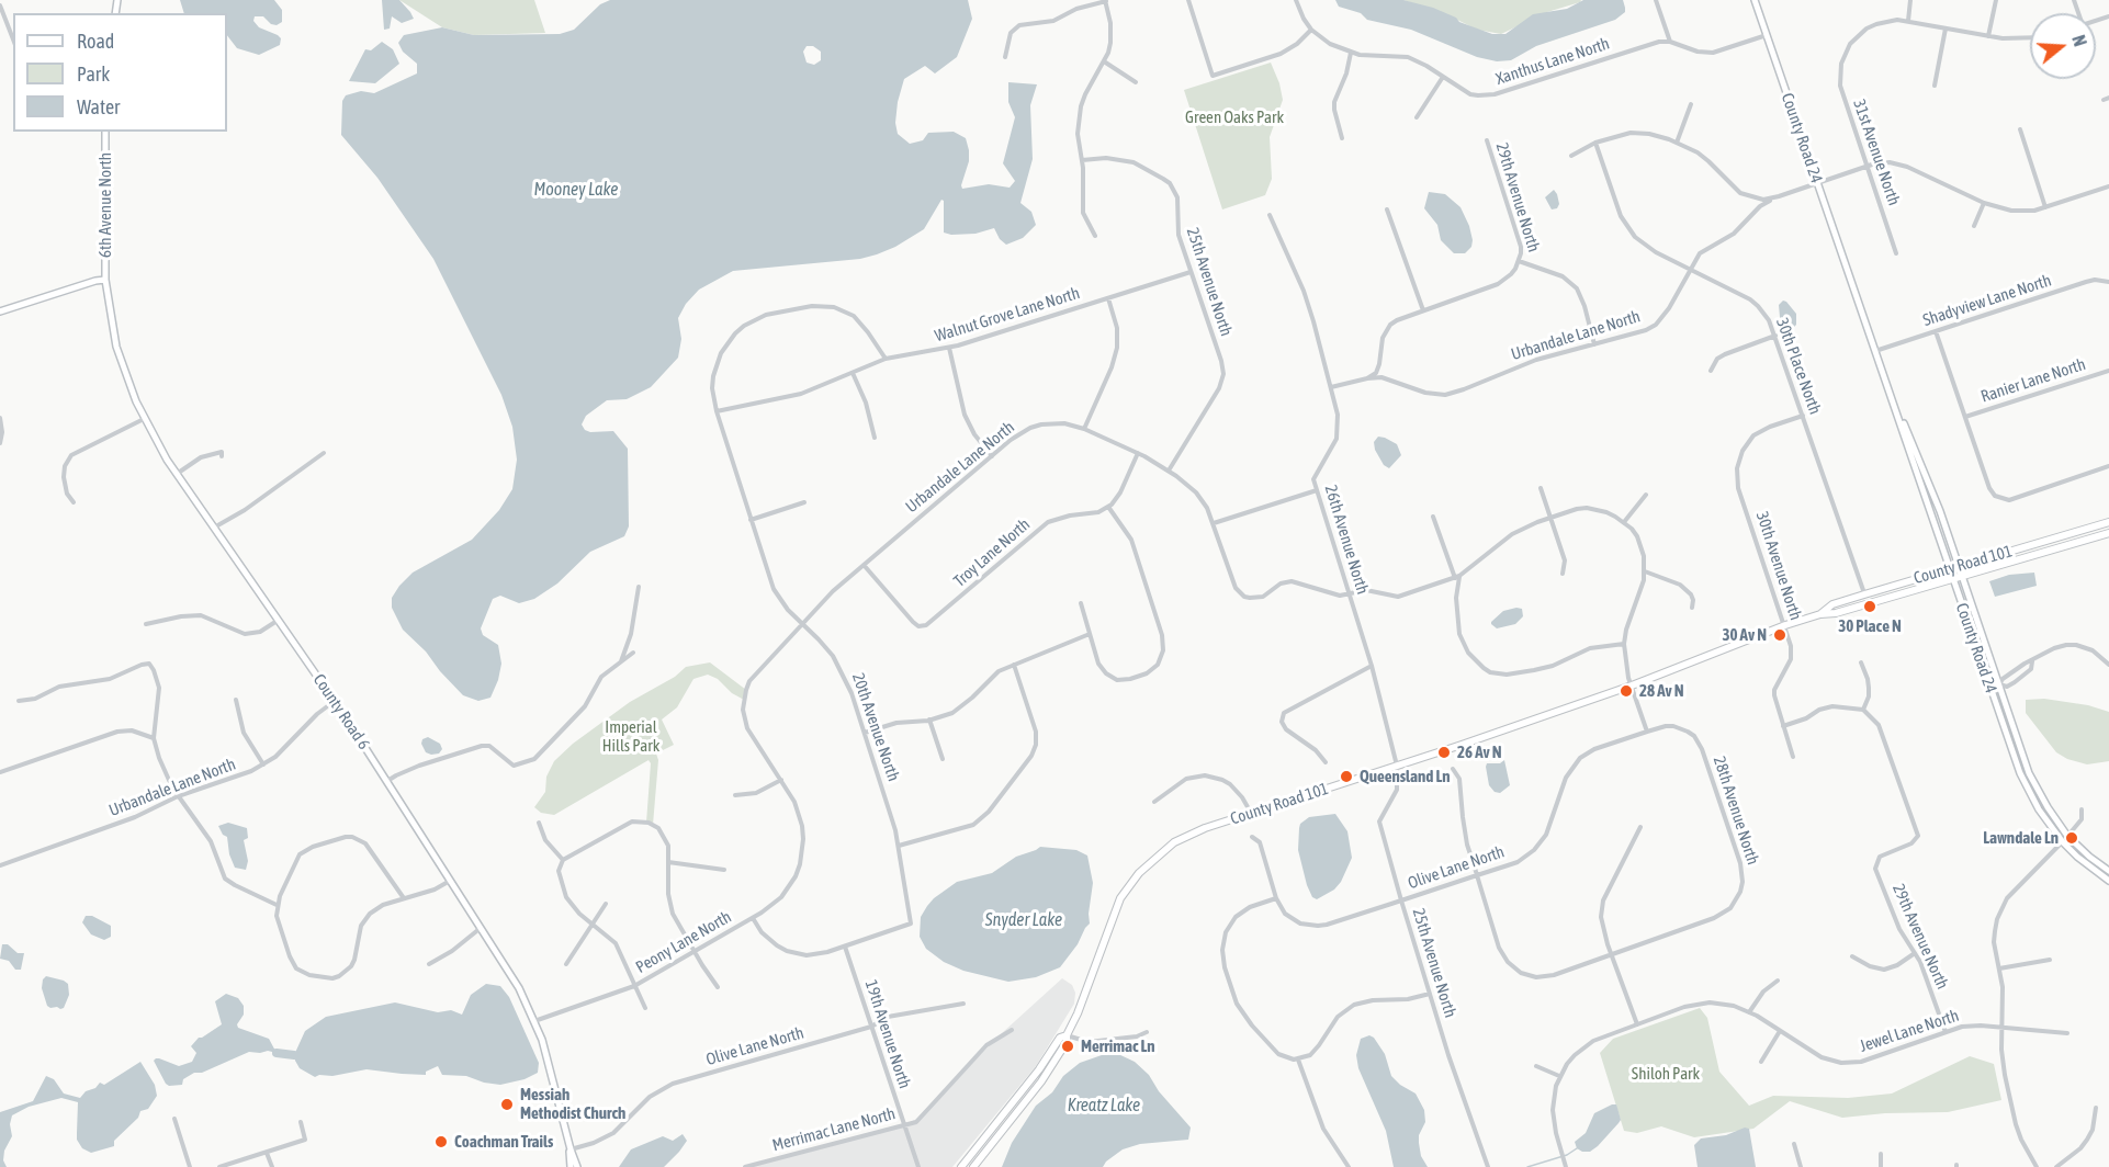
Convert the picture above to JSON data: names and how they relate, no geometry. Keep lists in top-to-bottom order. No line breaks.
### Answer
{"streets":{"main road":["County Road 101"],"street":["Xanthus Lane North","County Road 24","31st Avenue North","29th Avenue North","6th Avenue North","25th Avenue North","Shadyview Lane North","Walnut Grove Lane North","Urbandale Lane North","30th Place North","Ranier Lane North","26th Avenue North","Troy Lane North","30th Avenue North","County Road 6","20th Avenue North","28th Avenue North","Olive Lane North","Peony Lane North","Jewel Lane North","19th Avenue North","Merrimac Lane North"]},"crossings":[["Xanthus Lane North","County Road 24"],["County Road 24","Shadyview Lane North"],["County Road 24","County Road 101"],["29th Avenue North","Urbandale Lane North"],["29th Avenue North","Jewel Lane North"],["6th Avenue North","County Road 6"],["25th Avenue North","Walnut Grove Lane North"],["25th Avenue North","Urbandale Lane North"],["25th Avenue North","26th Avenue North"],["25th Avenue North","County Road 101"],["25th Avenue North","Olive Lane North"],["Walnut Grove Lane North","20th Avenue North"],["Urbandale Lane North","30th Place North"],["Urbandale Lane North","Troy Lane North"],["Urbandale Lane North","County Road 6"],["Urbandale Lane North","20th Avenue North"],["30th Place North","County Road 101"],["30th Place North","30th Avenue North"],["26th Avenue North","County Road 101"],["County Road 101","30th Avenue North"],["County Road 6","Olive Lane North"],["County Road 6","Peony Lane North"],["20th Avenue North","Peony Lane North"],["28th Avenue North","Olive Lane North"],["Olive Lane North","19th Avenue North"],["Peony Lane North","19th Avenue North"],["19th Avenue North","Merrimac Lane North"]],"water":["Mooney Lake","Snyder Lake","Kreatz Lake"],"parks":["Green Oaks Park","Imperial Hills Park","Shiloh Park"],"places":["30 Place N","30 Av N","28 Av N","26 Av N","Queensland Ln","Lawndale Ln","Merrimac Ln","Messiah Methodist Church","Coachman Trails"],"legend":["Road","Park","Water"],"north":"right"}
